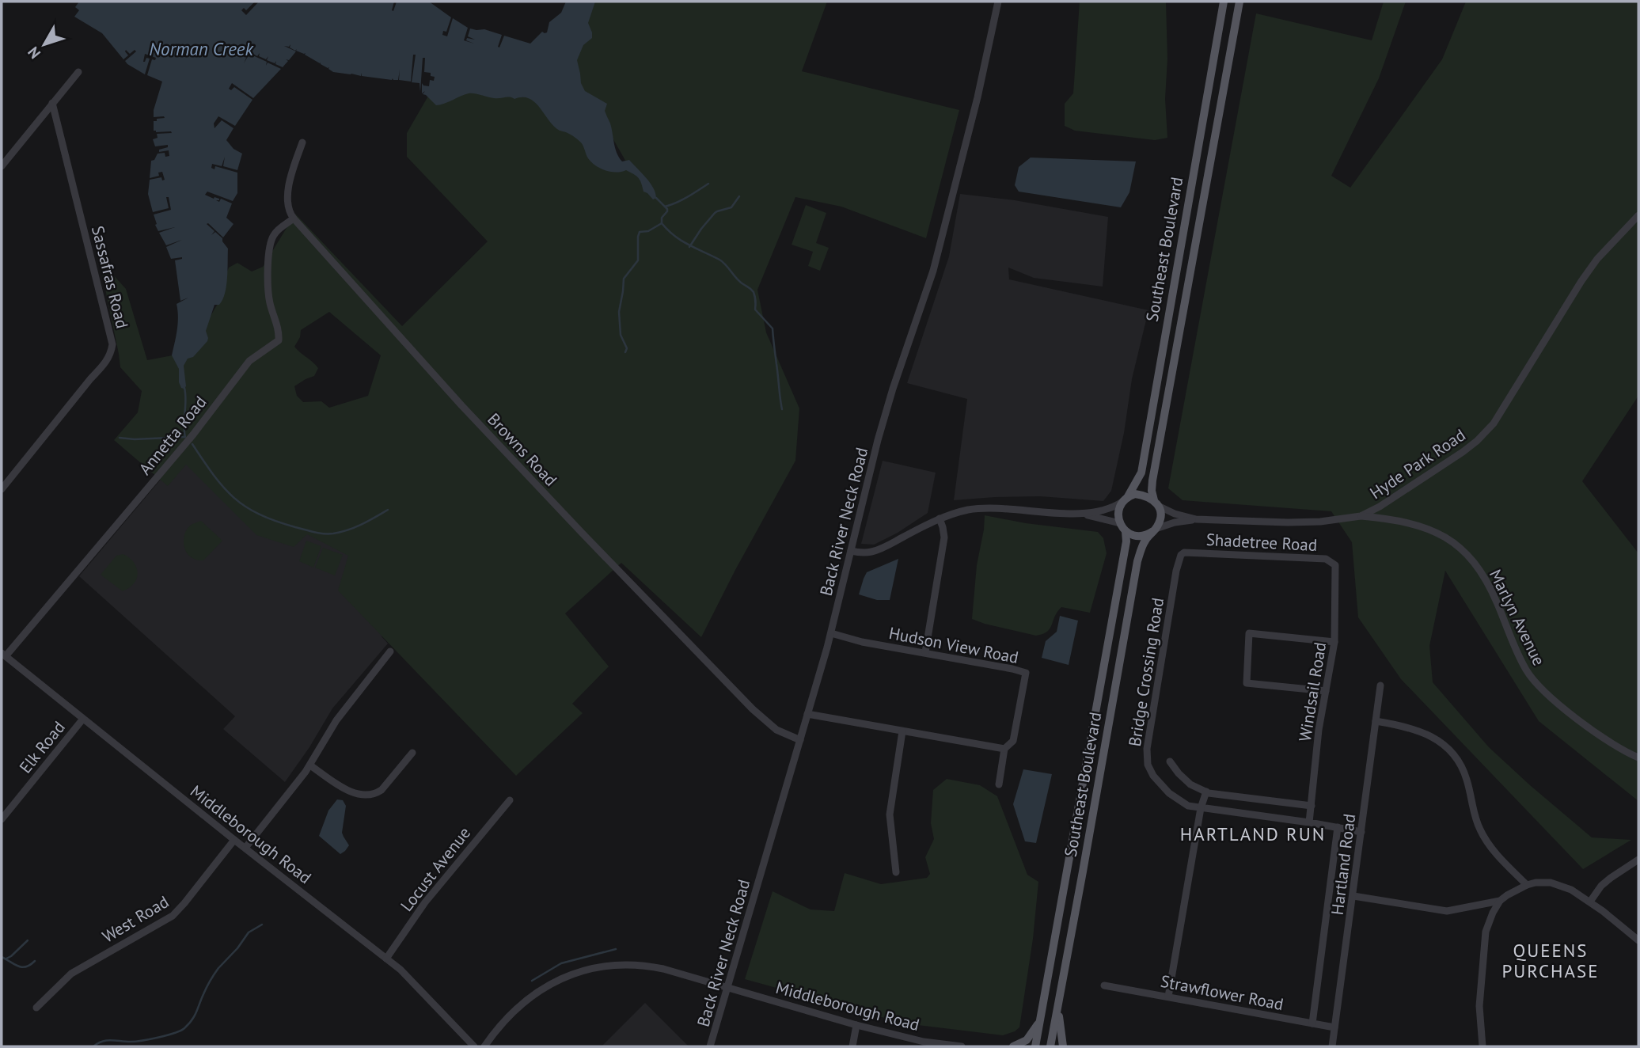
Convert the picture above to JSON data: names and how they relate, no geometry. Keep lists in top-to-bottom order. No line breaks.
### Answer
{"streets":{"main road":["Southeast Boulevard"],"street":["Sassafras Road","Annetta Road","Browns Road","Hyde Park Road","Back River Neck Road","Shadetree Road","Marlyn Avenue","Hudson View Road","Bridge Crossing Road","Windsail Road","Elk Road","Middleborough Road","Hartland Road","Locust Avenue","West Road","Strawflower Road"]},"crossings":[["Southeast Boulevard","Hyde Park Road"],["Annetta Road","Browns Road"],["Annetta Road","Middleborough Road"],["Browns Road","Back River Neck Road"],["Hyde Park Road","Marlyn Avenue"],["Back River Neck Road","Hudson View Road"],["Back River Neck Road","Middleborough Road"],["Shadetree Road","Bridge Crossing Road"],["Shadetree Road","Windsail Road"],["Bridge Crossing Road","Windsail Road"],["Bridge Crossing Road","Hartland Road"],["Elk Road","Middleborough Road"],["Middleborough Road","Locust Avenue"],["Middleborough Road","West Road"],["Hartland Road","Strawflower Road"]],"districts":["HARTLAND RUN","QUEENS PURCHASE"],"water":["Norman Creek"],"north":"bottom left"}
